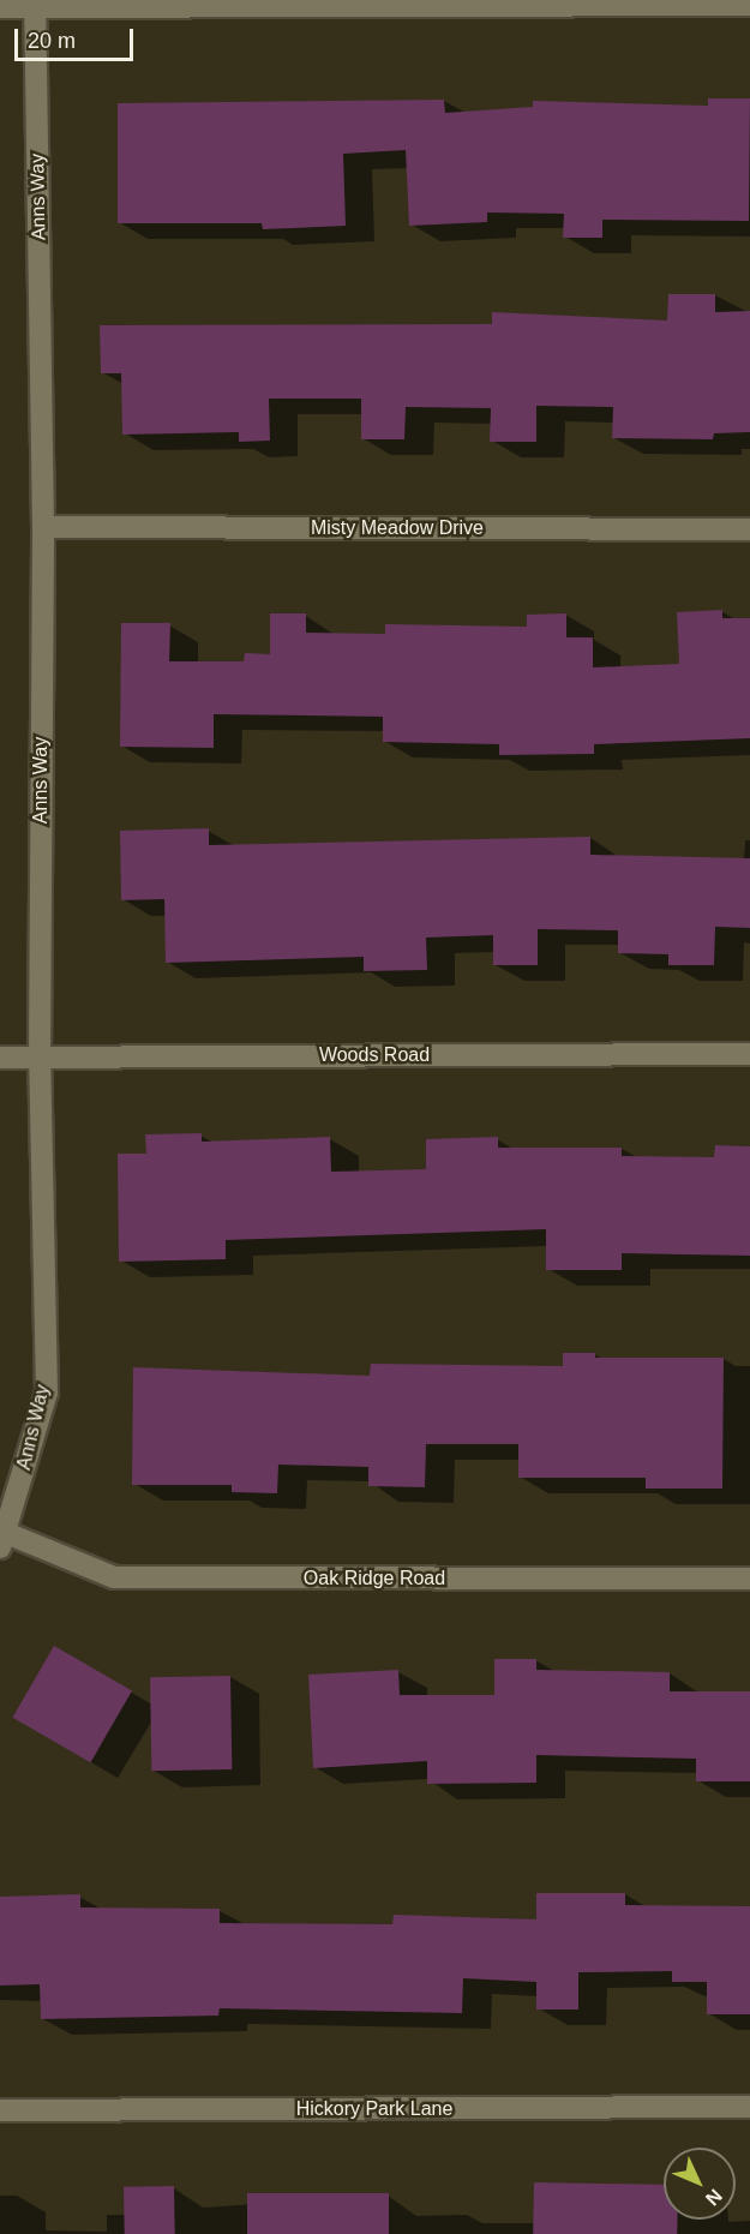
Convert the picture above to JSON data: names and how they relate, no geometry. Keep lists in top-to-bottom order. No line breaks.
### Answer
{"streets":{"street":["Anns Way","Misty Meadow Drive","Woods Road","Oak Ridge Road","Hickory Park Lane"]},"crossings":[["Anns Way","Misty Meadow Drive"],["Anns Way","Woods Road"],["Anns Way","Oak Ridge Road"]],"scale_bar":"20 m","north":"bottom right"}
